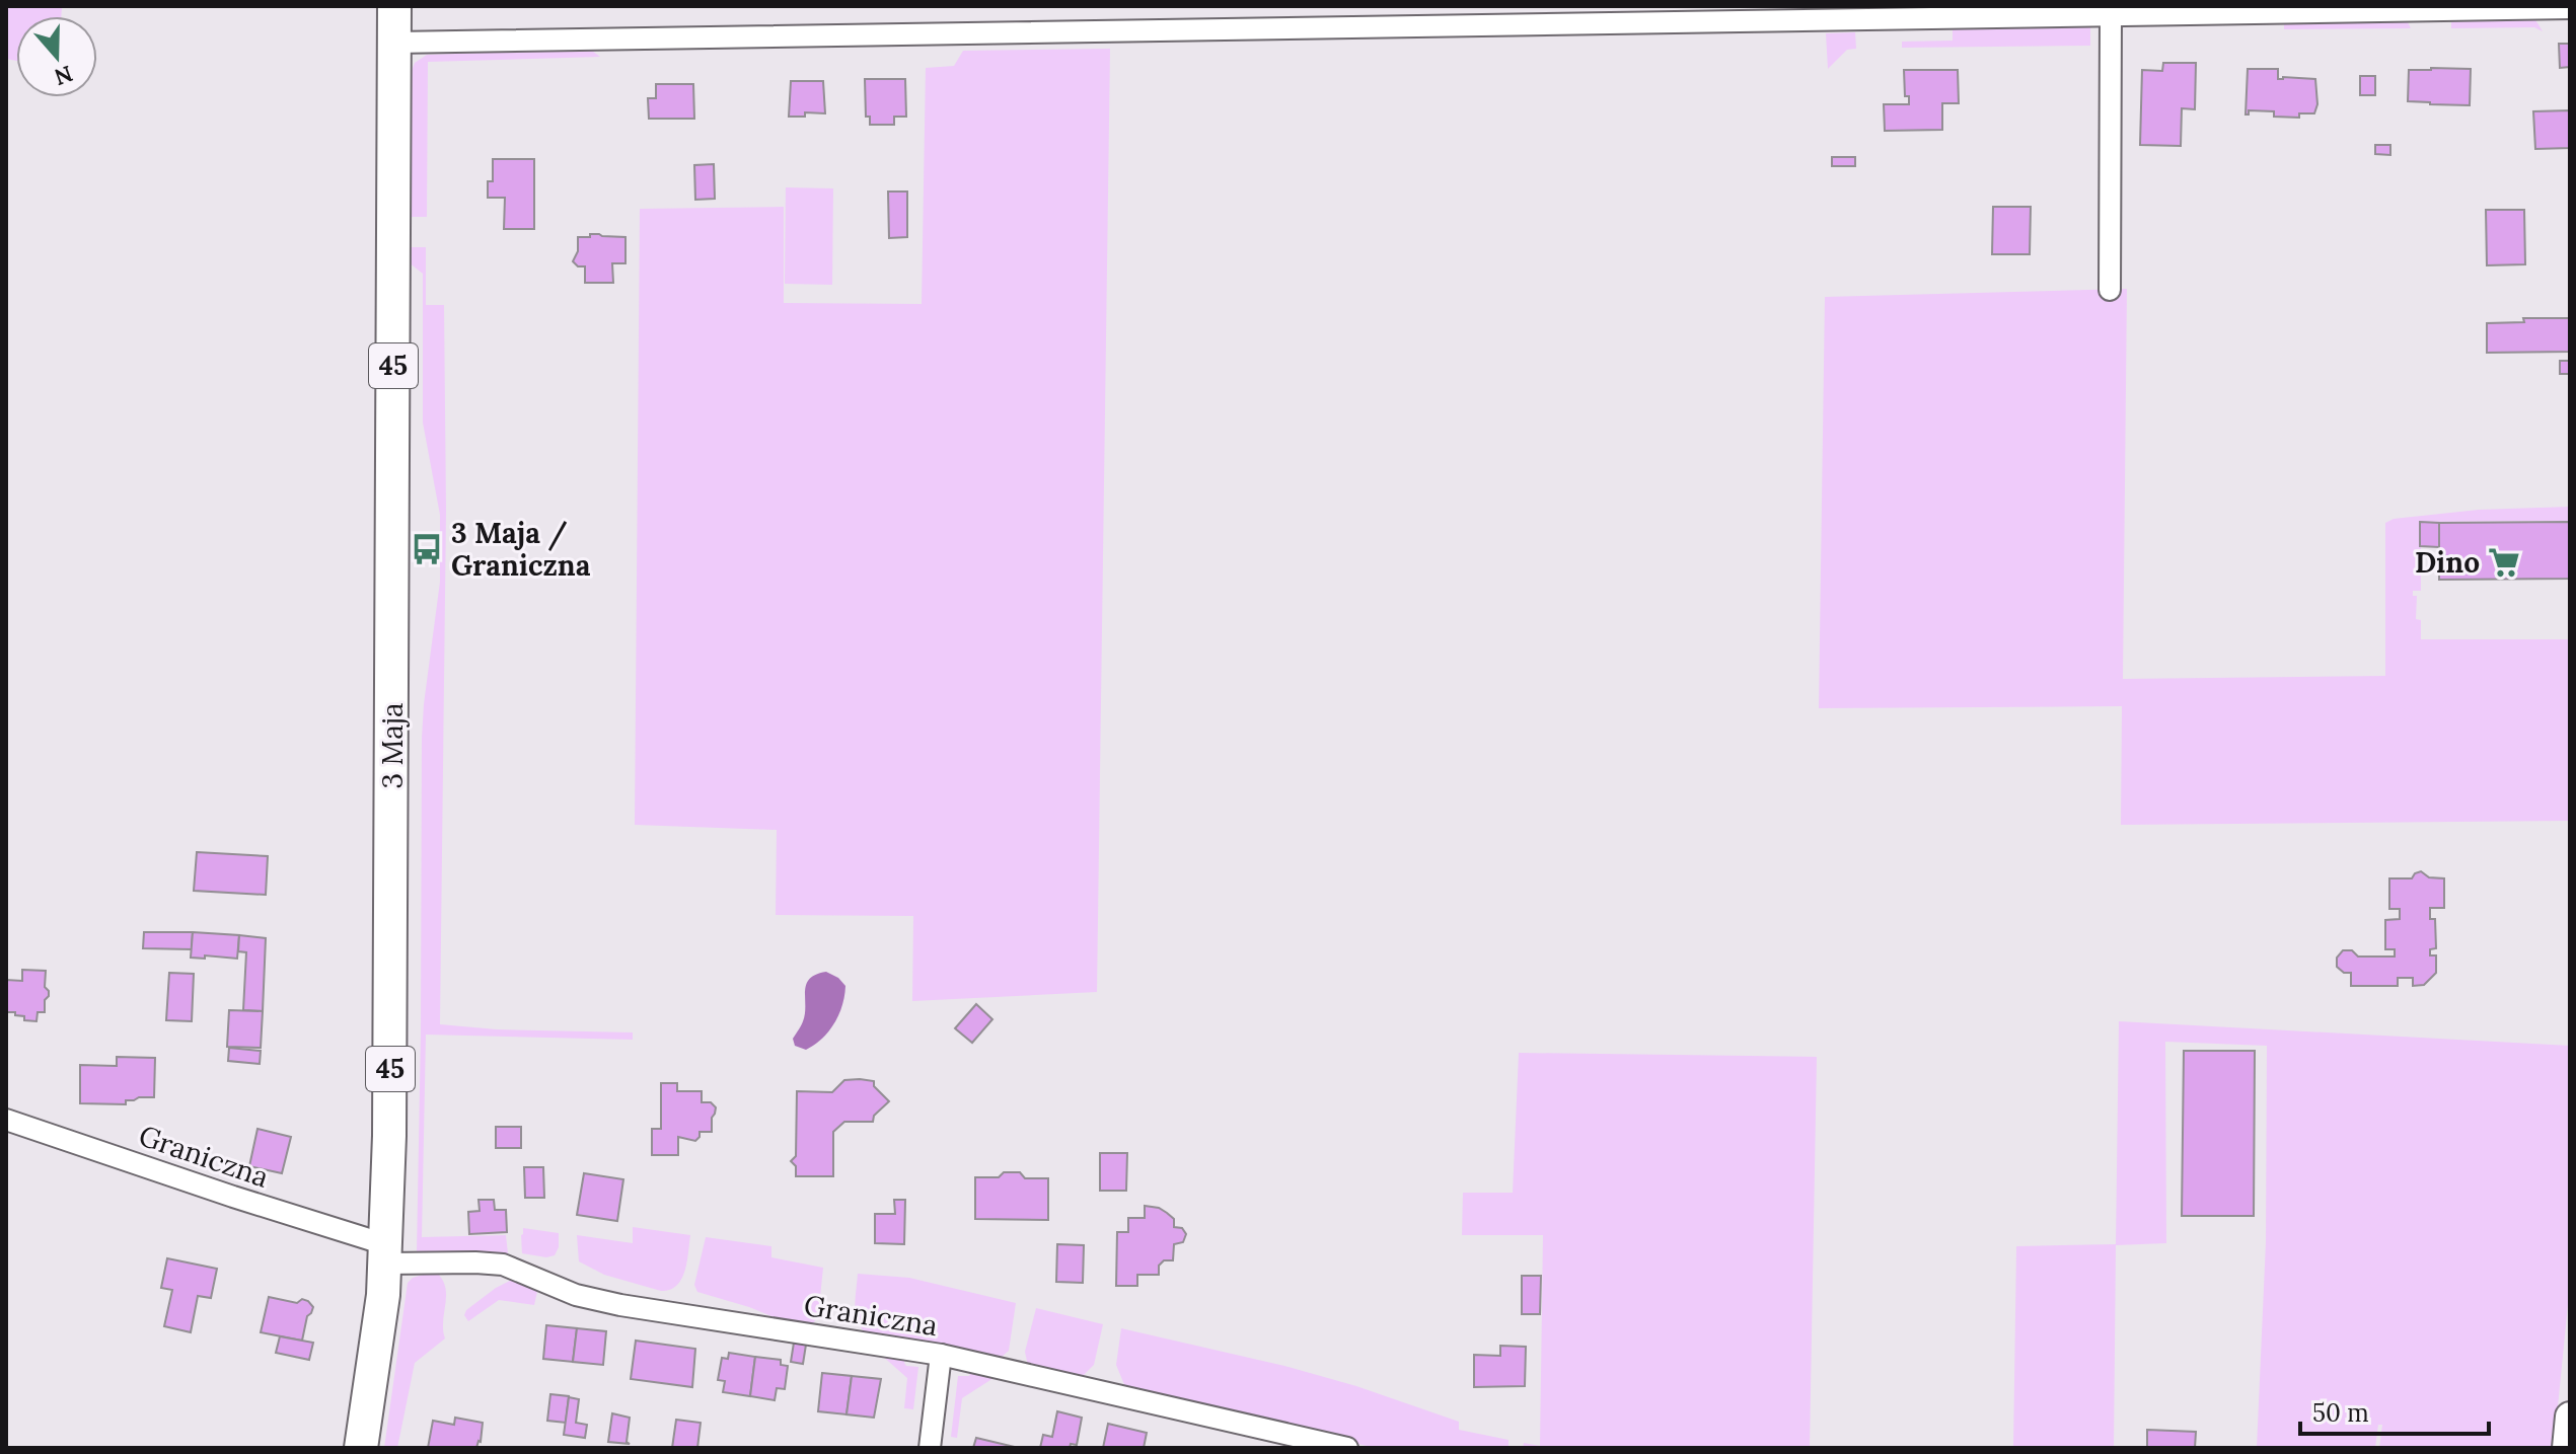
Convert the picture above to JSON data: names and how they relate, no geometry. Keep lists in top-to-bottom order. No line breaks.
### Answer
{"streets":{"main road":["45","3 Maja"],"street":["Graniczna"]},"crossings":[["45","3 Maja"],["3 Maja","Graniczna"]],"places":{"bus stop":["3 Maja / Graniczna"],"supermarket":["Dino"]},"scale_bar":"50 m","north":"bottom"}
